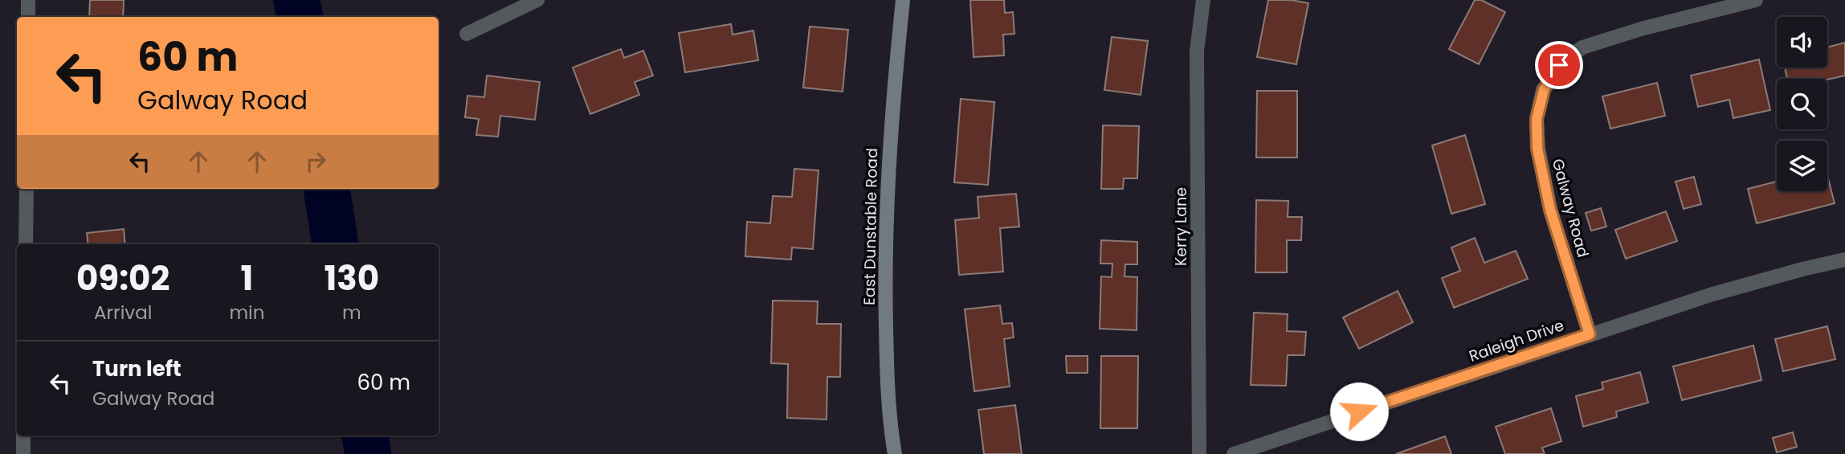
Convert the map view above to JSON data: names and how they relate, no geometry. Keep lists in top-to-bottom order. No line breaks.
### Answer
{"streets":{"street":["Galway Road","East Dunstable Road","Kerry Lane","Raleigh Drive"]},"crossings":[["Galway Road","Raleigh Drive"]],"page":{"turn":["60 m","Galway Road"],"eta":["09:02","Arrival","1","min","130","m"],"list":[{"name":"Turn left","note":"Galway Road","value":"60 m"}]}}
